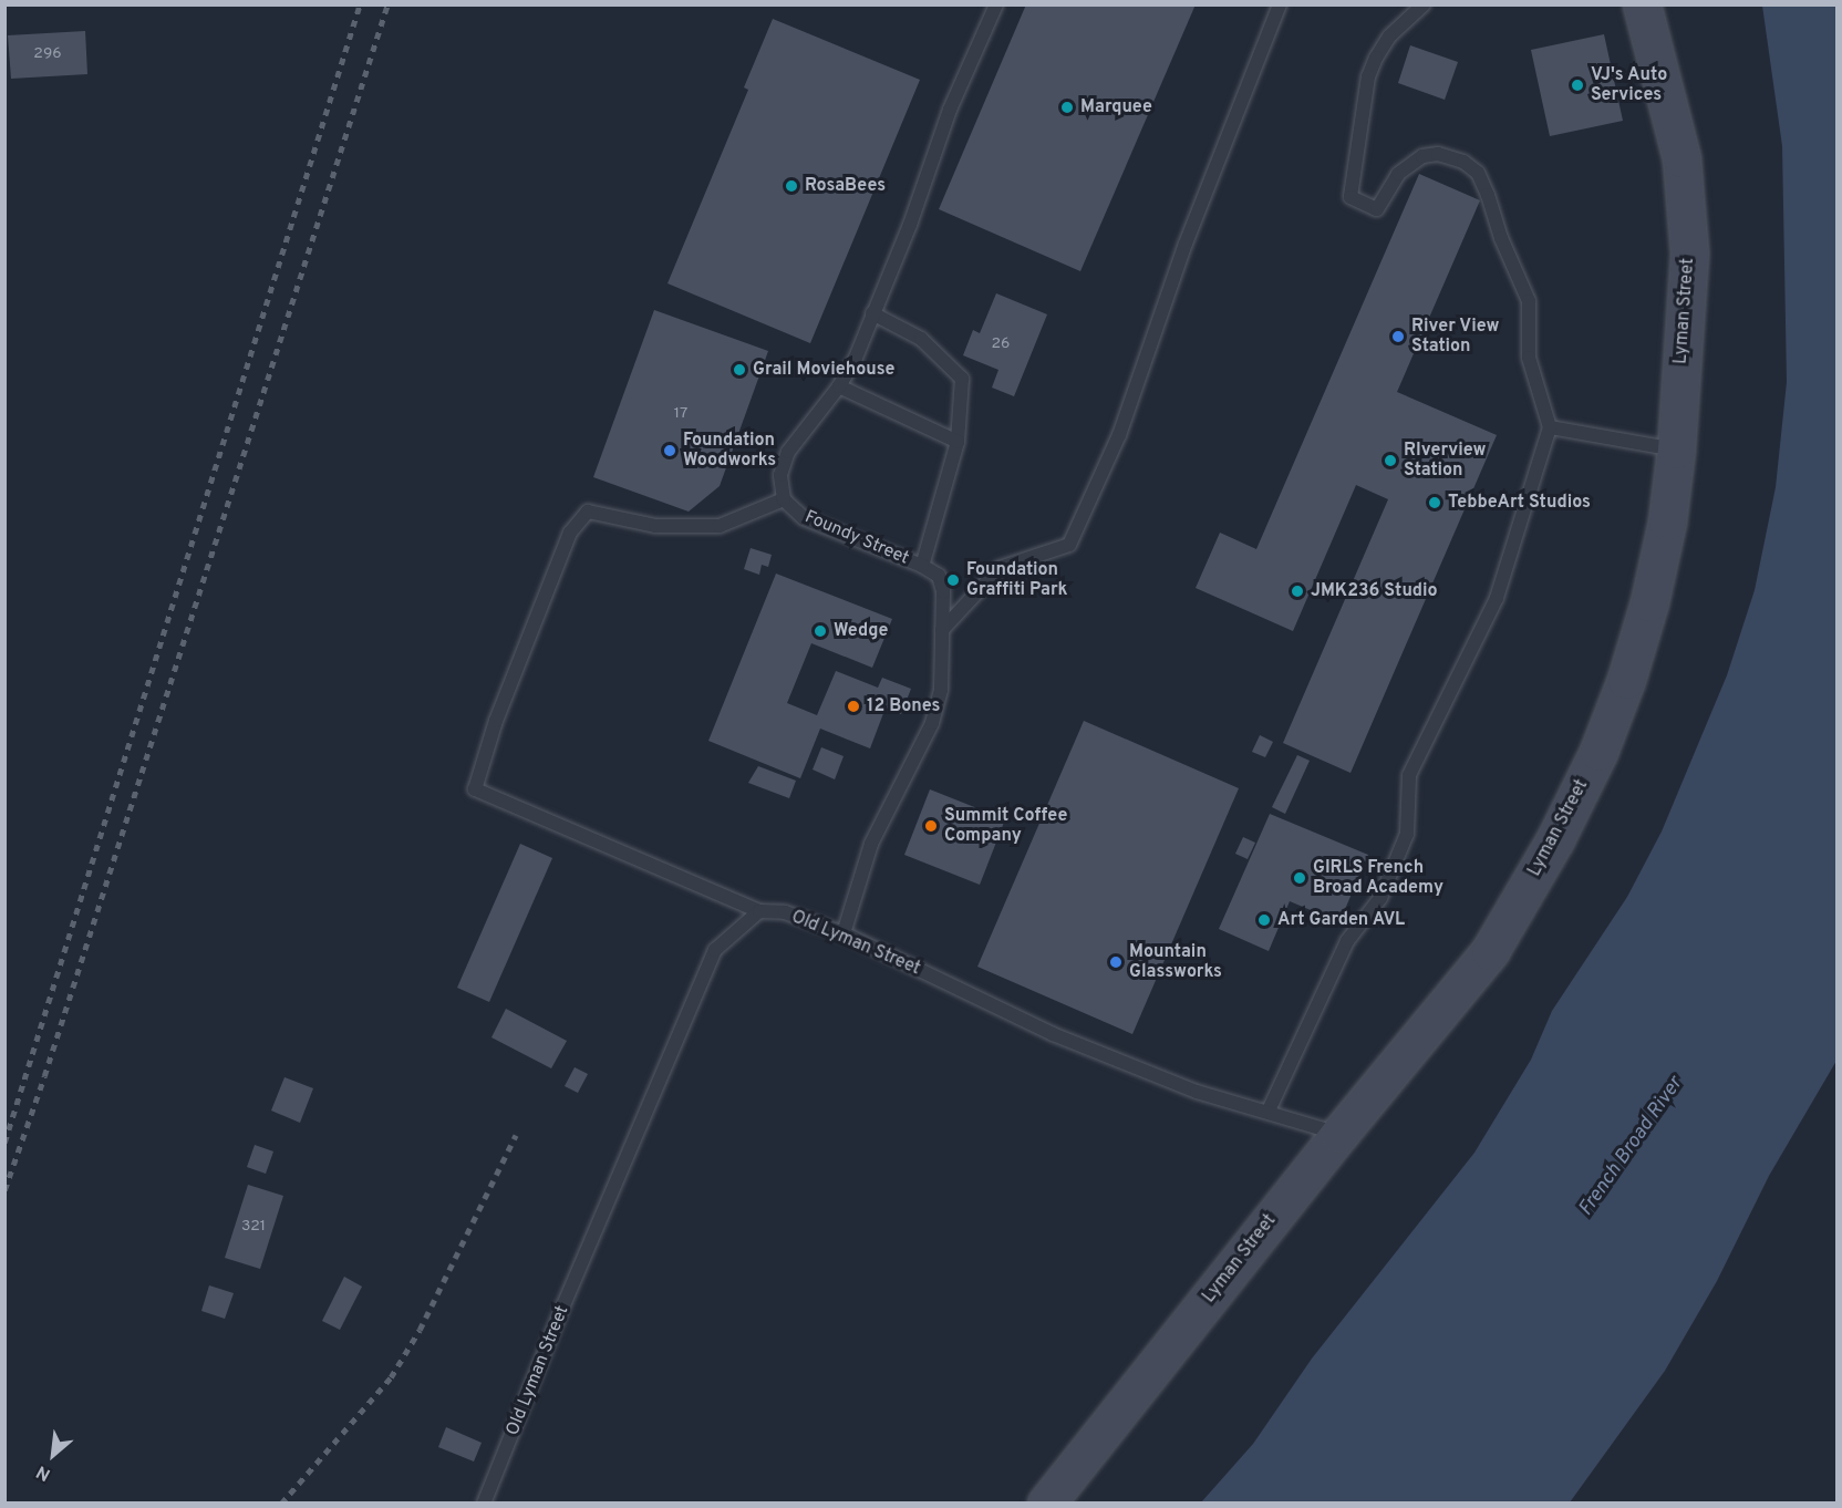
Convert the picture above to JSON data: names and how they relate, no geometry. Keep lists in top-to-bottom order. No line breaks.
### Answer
{"streets":{"main road":["Lyman Street"],"lane":["Foundy Street","Old Lyman Street"]},"crossings":[["Lyman Street","Old Lyman Street"],["Foundy Street","Old Lyman Street"]],"water":["French Broad River"],"places":["VJ's Auto Services","Marquee","RosaBees","River View Station","Grail Moviehouse","Foundation Woodworks","RIverview Station","TebbeArt Studios","Foundation Graffiti Park","JMK236 Studio","Wedge","12 Bones","Summit Coffee Company","GIRLS French Broad Academy","Art Garden AVL","Mountain Glassworks"],"house_numbers":["296","26","17","321"],"north":"bottom left"}
